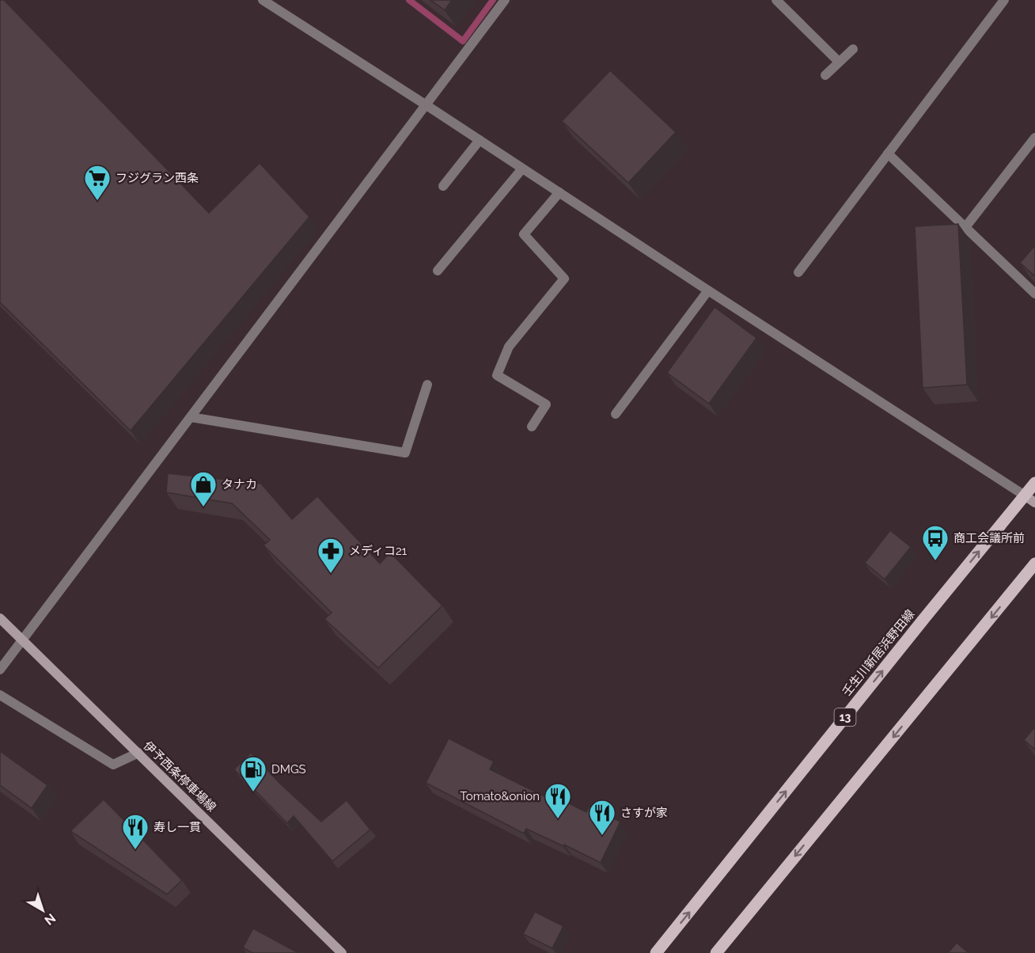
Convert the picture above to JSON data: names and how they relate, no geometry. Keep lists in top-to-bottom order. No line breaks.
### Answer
{"streets":{"main road":["壬生川新居浜野田線","13","伊予西条停車場線"]},"places":{"supermarket":["フジグラン西条"],"shop":["タナカ"],"bus stop":["商工会議所前"],"pharmacy":["メディコ21"],"fuel station":["DMGS"],"restaurant":["Tomato&onion","さすが家","寿し一貫"]},"north":"bottom right"}
